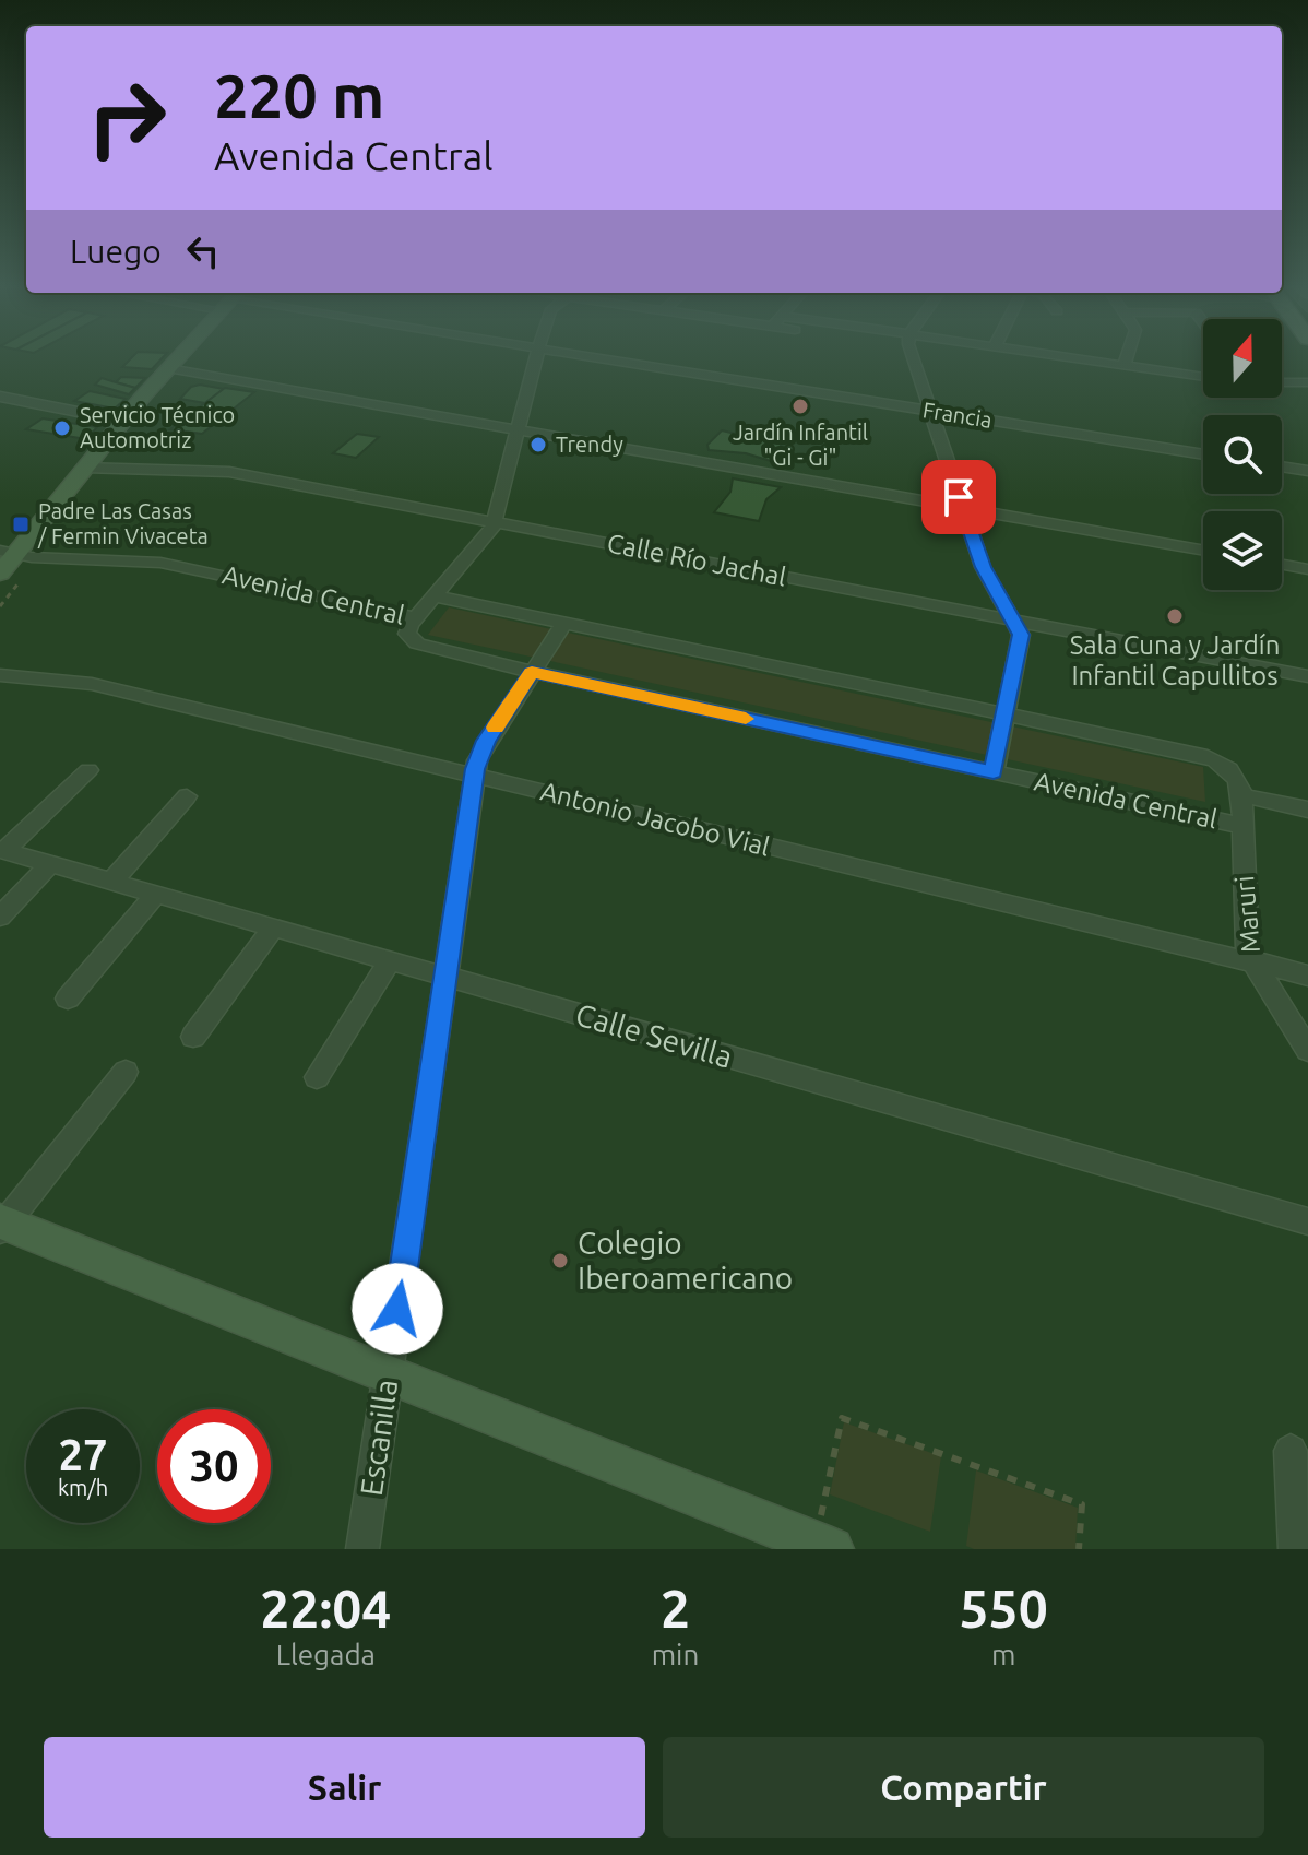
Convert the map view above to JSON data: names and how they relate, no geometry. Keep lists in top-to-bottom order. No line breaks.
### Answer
{"streets":{"street":["Francia","Calle Río Jachal","Avenida Central","Antonio Jacobo Vial","Maruri","Calle Sevilla","Escanilla"]},"crossings":[["Avenida Central","Maruri"],["Avenida Central","Escanilla"],["Antonio Jacobo Vial","Maruri"],["Antonio Jacobo Vial","Escanilla"],["Calle Sevilla","Escanilla"]],"places":{"other":["Jardín Infantil \"Gi - Gi\"","Servicio Técnico Automotriz","Trendy","Sala Cuna y Jardín Infantil Capullitos","Colegio Iberoamericano"],"transit":["Padre Las Casas / Fermin Vivaceta"]},"north":"top","page":{"turn":["220 m","Avenida Central"],"then":"Luego","speed":"27 km/h","limit":"30","eta":["22:04","Llegada","2","min","550","m"],"buttons":["Salir","Compartir"]}}
